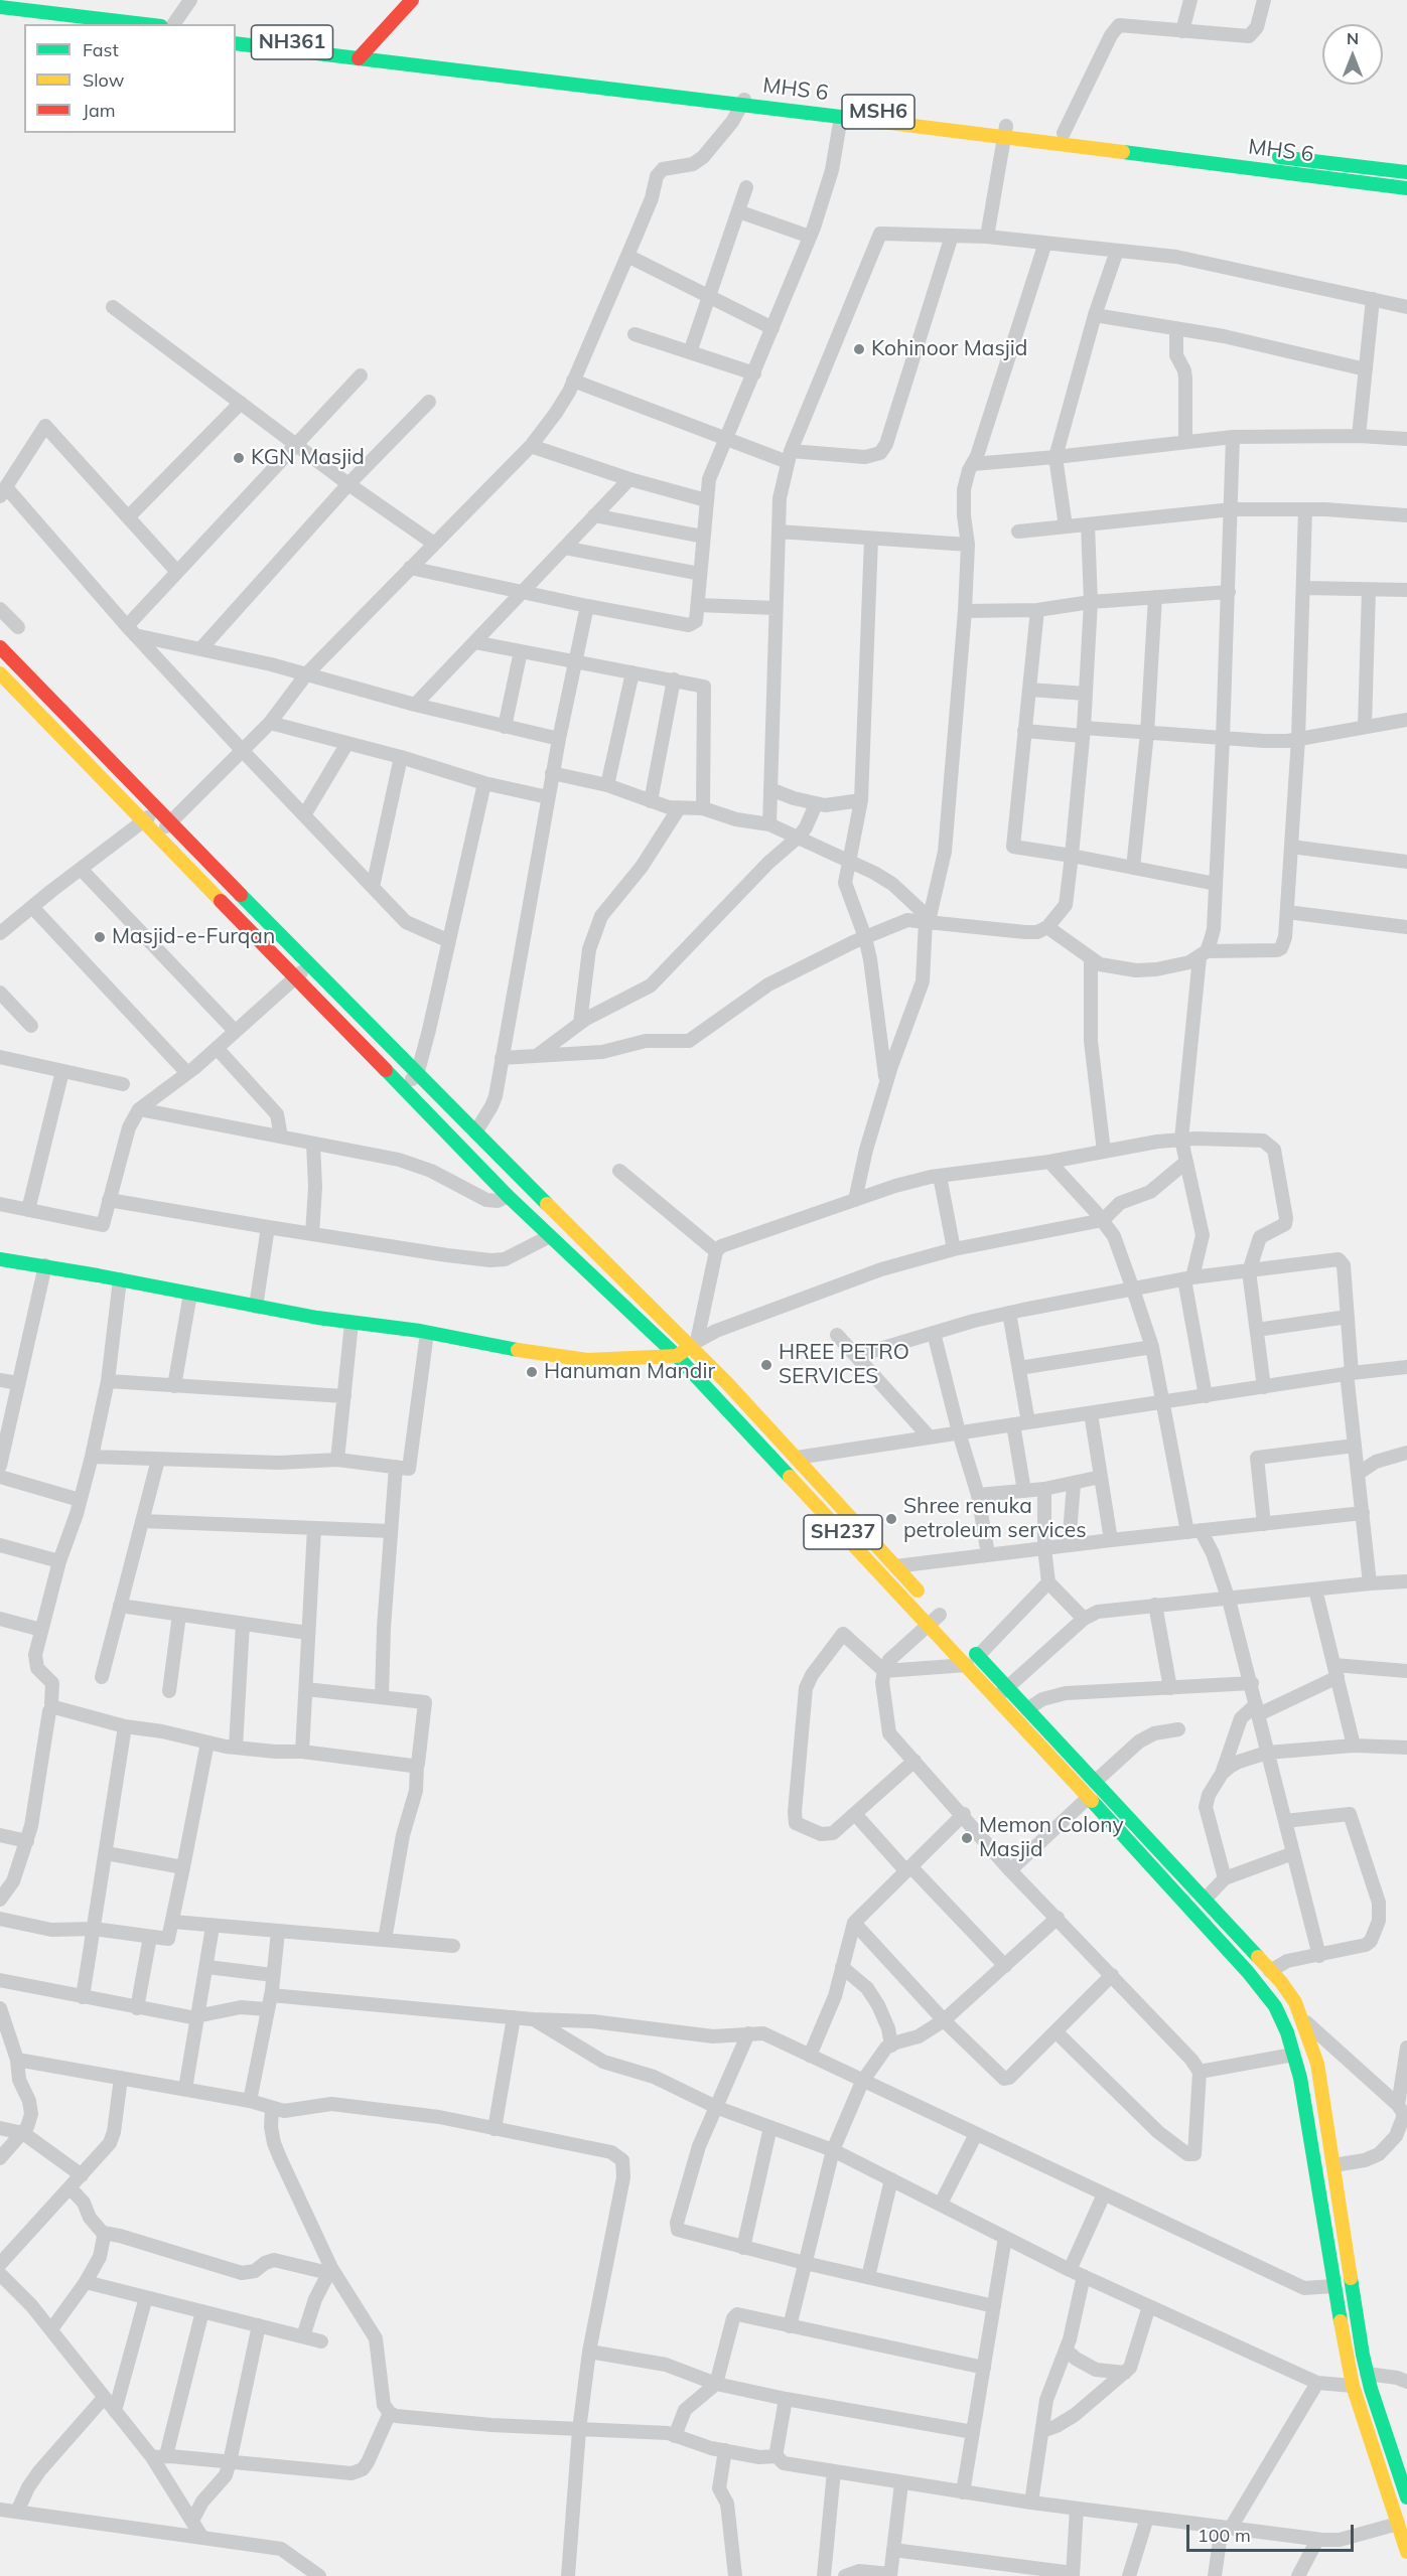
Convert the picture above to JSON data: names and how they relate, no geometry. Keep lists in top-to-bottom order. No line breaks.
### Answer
{"streets":{"main road":["NH361","MHS 6","MSH6","SH237"]},"crossings":[["NH361","MSH6"],["MHS 6","MSH6"]],"places":["Kohinoor Masjid","KGN Masjid","Masjid-e-Furqan","HREE PETRO SERVICES","Hanuman Mandir","Shree renuka petroleum services","Memon Colony Masjid"],"legend":["Fast","Slow","Jam"],"scale_bar":"100 m","north":"top"}
